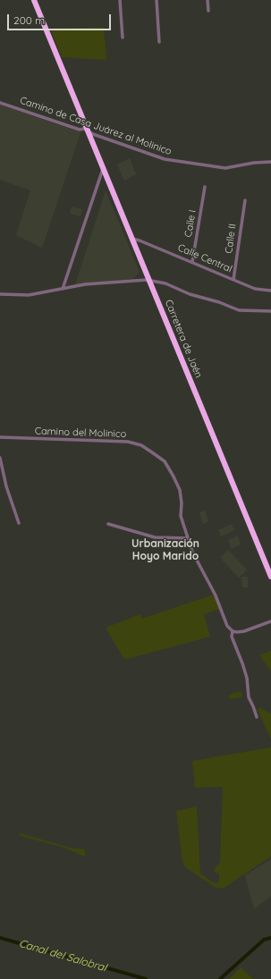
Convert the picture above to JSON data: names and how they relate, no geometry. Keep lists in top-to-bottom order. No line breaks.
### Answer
{"streets":{"highway":["Carretera de Jaén"],"street":["Camino de Casa Juárez al Molinico","Calle I","Calle II","Calle Central","Camino del Molinico"]},"crossings":[["Camino de Casa Juárez al Molinico","Carretera de Jaén"],["Calle I","Calle Central"],["Calle II","Calle Central"],["Calle Central","Carretera de Jaén"]],"districts":["Urbanización Hoyo Marido"],"water":["Canal del Salobral"],"scale_bar":"200 m"}
